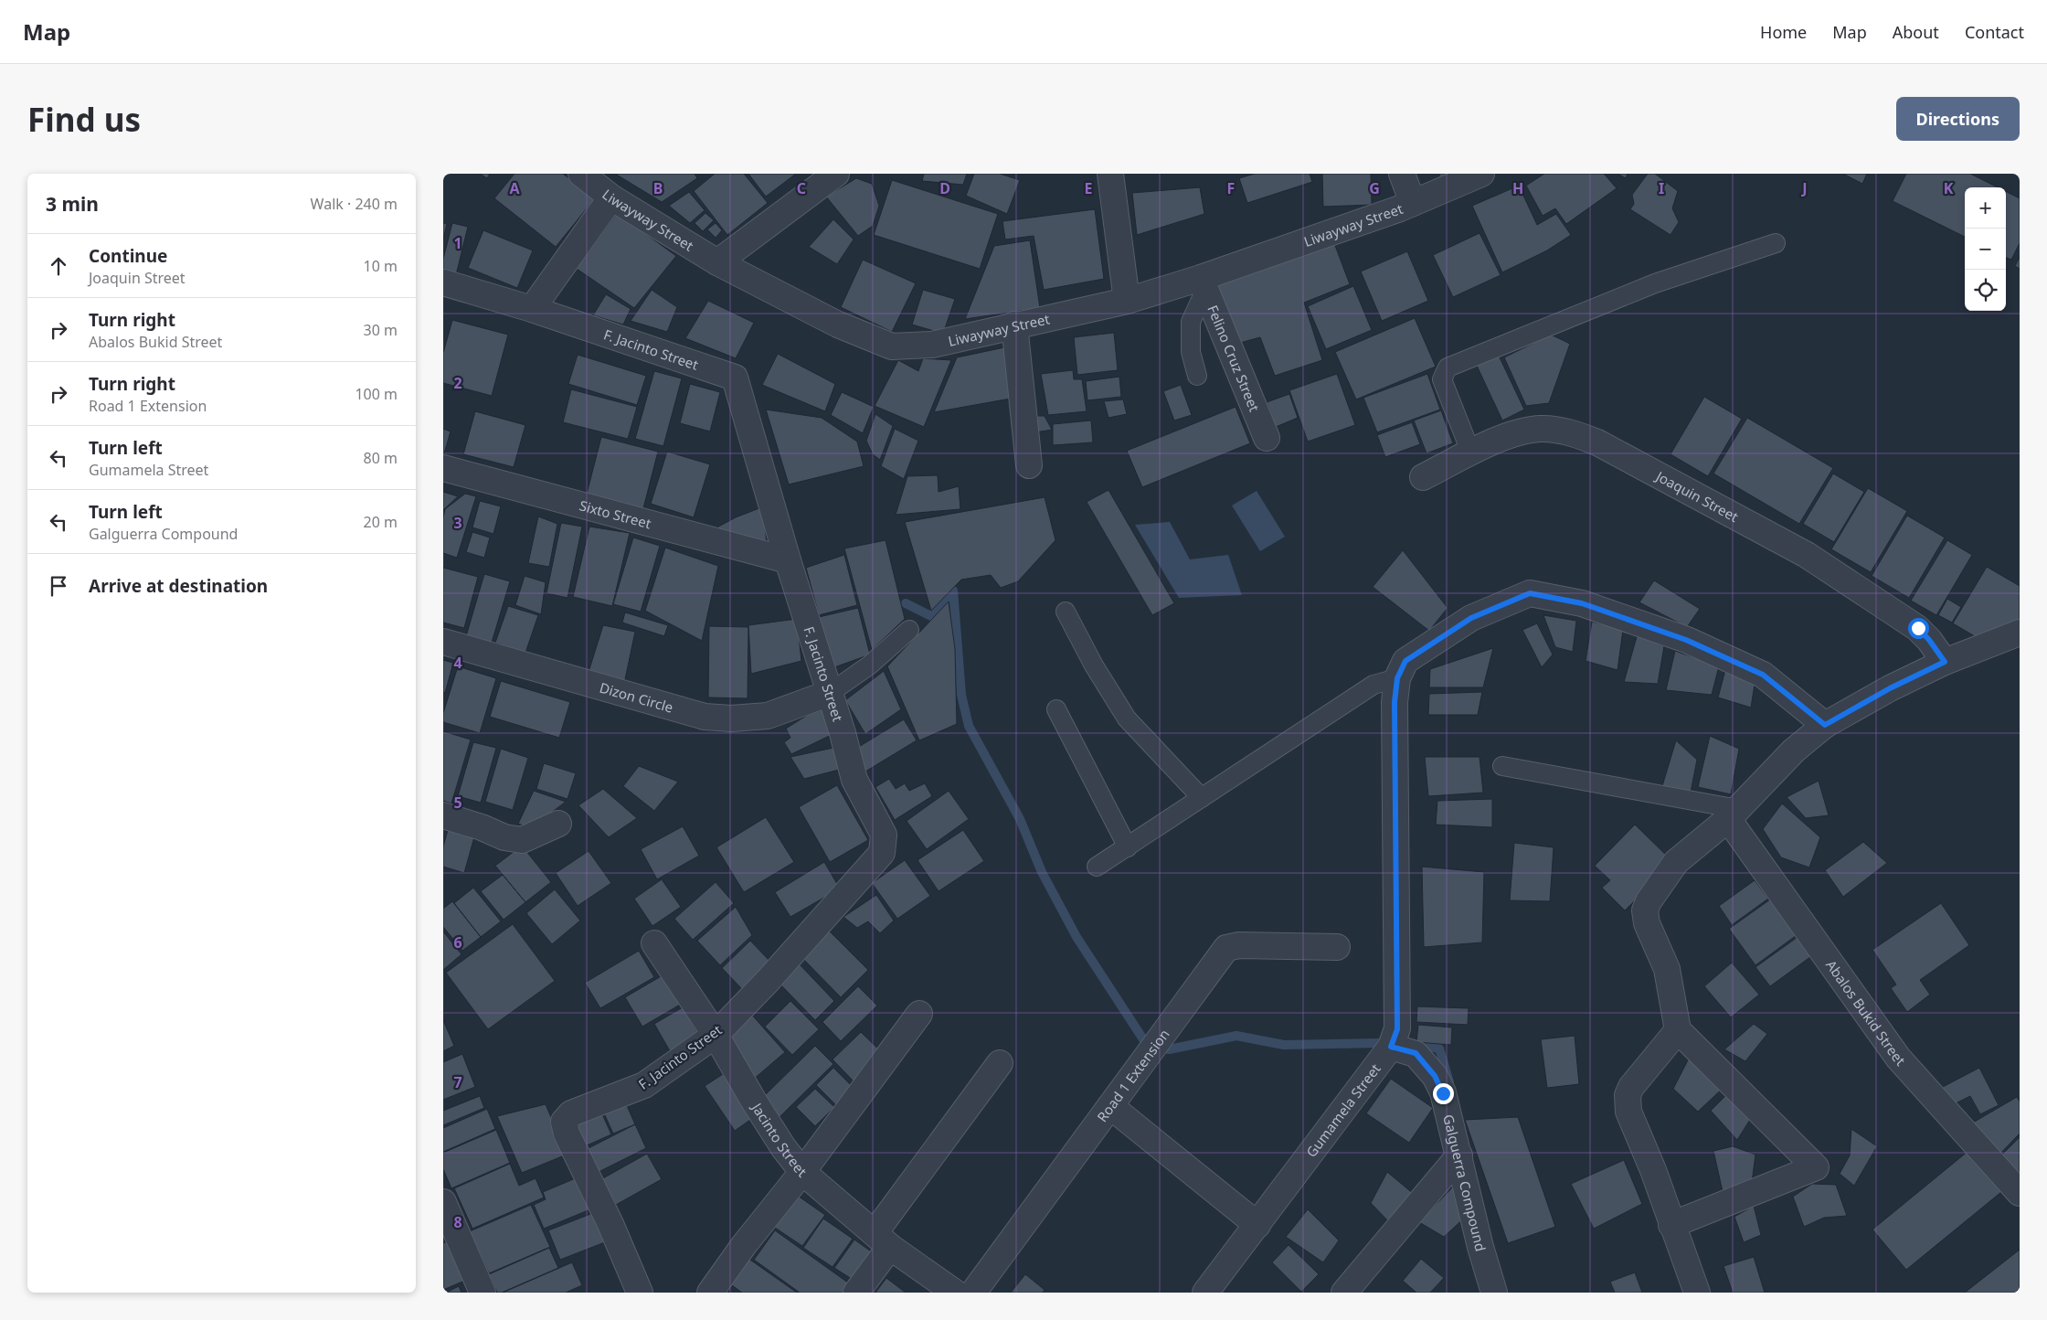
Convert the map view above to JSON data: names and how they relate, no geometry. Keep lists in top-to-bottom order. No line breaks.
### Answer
{"streets":{"street":["Liwayway Street","F. Jacinto Street","Felino Cruz Street","Joaquin Street","Sixto Street","Dizon Circle","Abalos Bukid Street","Road 1 Extension","Gumamela Street","Jacinto Street","Galguerra Compound"]},"crossings":[["Liwayway Street","Felino Cruz Street"],["F. Jacinto Street","Sixto Street"],["F. Jacinto Street","Dizon Circle"],["F. Jacinto Street","Jacinto Street"],["Gumamela Street","Galguerra Compound"]],"page":{"header":"Map","nav":["Home","Map","About","Contact"],"buttons":"Directions","title":"Find us","heading":["3 min","Walk · 240 m"],"map_buttons":["+","−"],"list":[["Continue","Joaquin Street","10 m"],["Turn right","Abalos Bukid Street","30 m"],["Turn right","Road 1 Extension","100 m"],["Turn left","Gumamela Street","80 m"],["Turn left","Galguerra Compound","20 m"],"Arrive at destination"]},"grid":{"columns":["A","B","C","D","E","F","G","H","I","J","K"],"rows":["1","2","3","4","5","6","7","8"]}}
